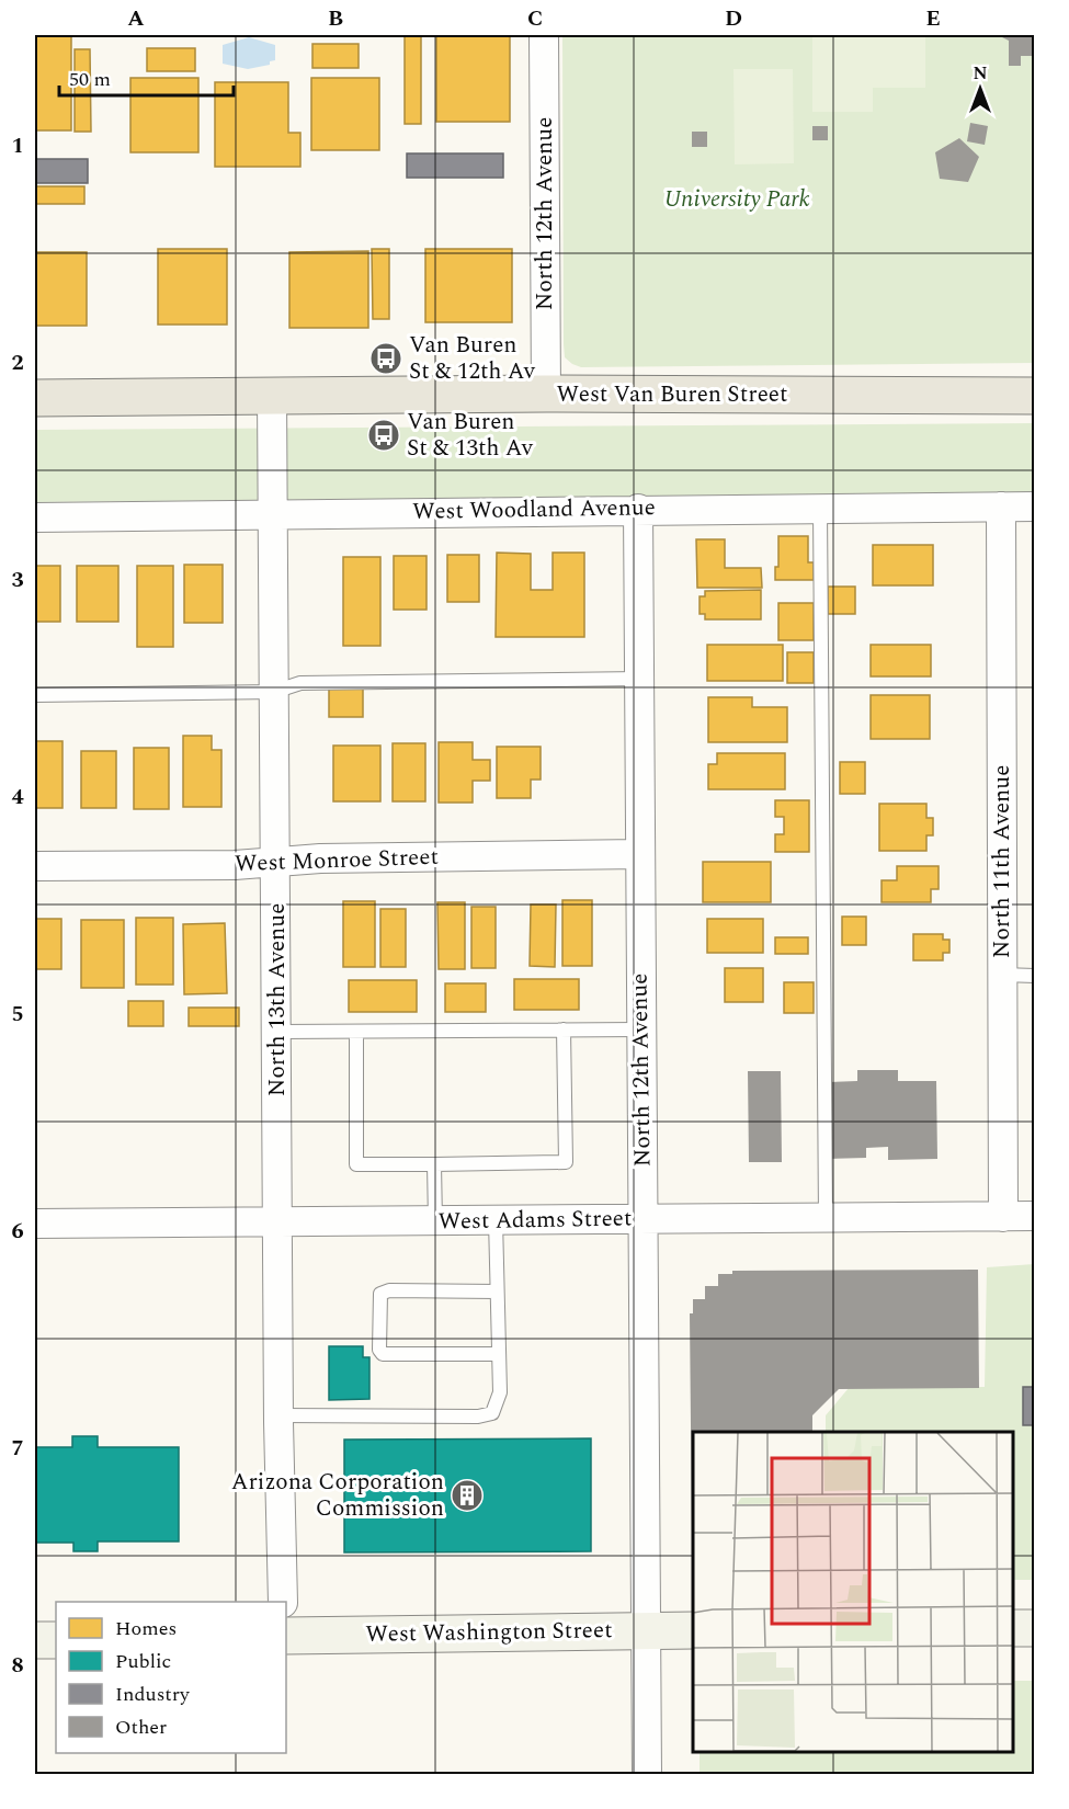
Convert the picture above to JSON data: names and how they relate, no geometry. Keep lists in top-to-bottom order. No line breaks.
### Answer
{"streets":{"main road":["West Van Buren Street","West Washington Street"],"street":["North 12th Avenue","West Woodland Avenue","West Monroe Street","North 11th Avenue","North 13th Avenue","West Adams Street"]},"crossings":[["North 12th Avenue","West Van Buren Street"],["North 12th Avenue","West Woodland Avenue"],["North 12th Avenue","West Monroe Street"],["North 12th Avenue","West Adams Street"],["North 12th Avenue","West Washington Street"],["West Van Buren Street","North 13th Avenue"],["West Woodland Avenue","North 11th Avenue"],["West Woodland Avenue","North 13th Avenue"],["West Monroe Street","North 13th Avenue"],["North 11th Avenue","West Adams Street"],["North 13th Avenue","West Adams Street"]],"parks":["University Park"],"places":{"bus stop":["Van Buren St & 12th Av","Van Buren St & 13th Av"],"building":["Arizona Corporation Commission"]},"legend":["Homes","Public","Industry","Other"],"scale_bar":"50 m","north":"top","grid":{"columns":["A","B","C","D","E"],"rows":["1","2","3","4","5","6","7","8"]}}
